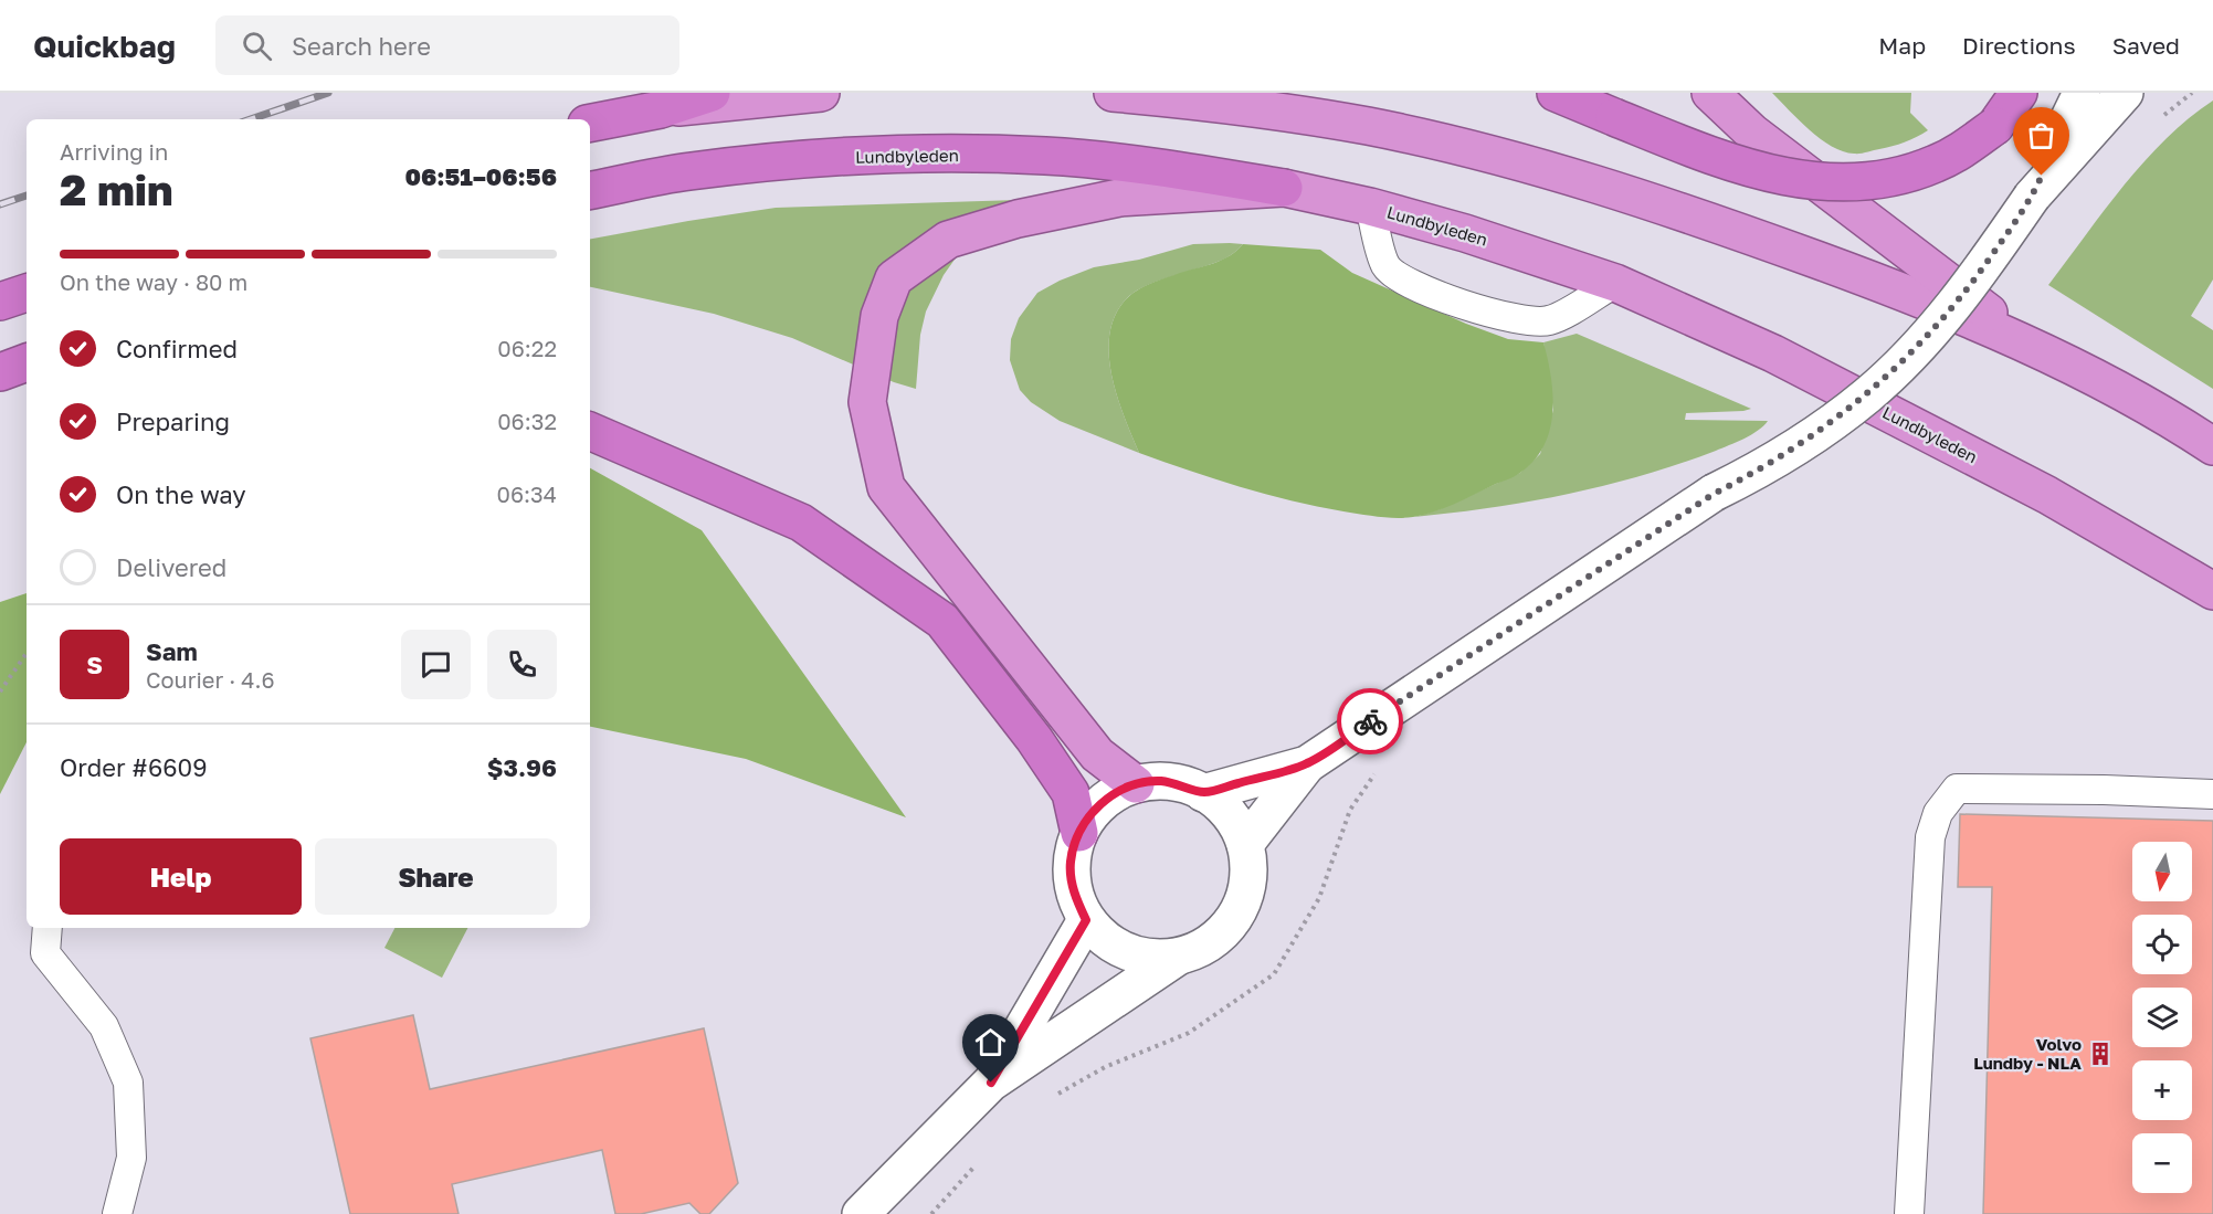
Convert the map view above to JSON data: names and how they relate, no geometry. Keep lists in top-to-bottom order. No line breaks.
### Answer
{"streets":{"highway":["Lundbyleden"]},"places":{"building":["Volvo Lundby - NLA"]},"north":"bottom","page":{"header":"Quickbag","search":"Search here","nav":["Map","Directions","Saved"],"heading":["2 min","Arriving in","06:51–06:56"],"panel":["Sam","Courier · 4.6","Order #6609","$3.96"],"bar":"On the way · 80 m","list":[["Confirmed","06:22"],["Preparing","06:32"],["On the way","06:34"],"Delivered"],"round":"S","buttons":["Help","Share"],"map_buttons":["+","−"]}}
